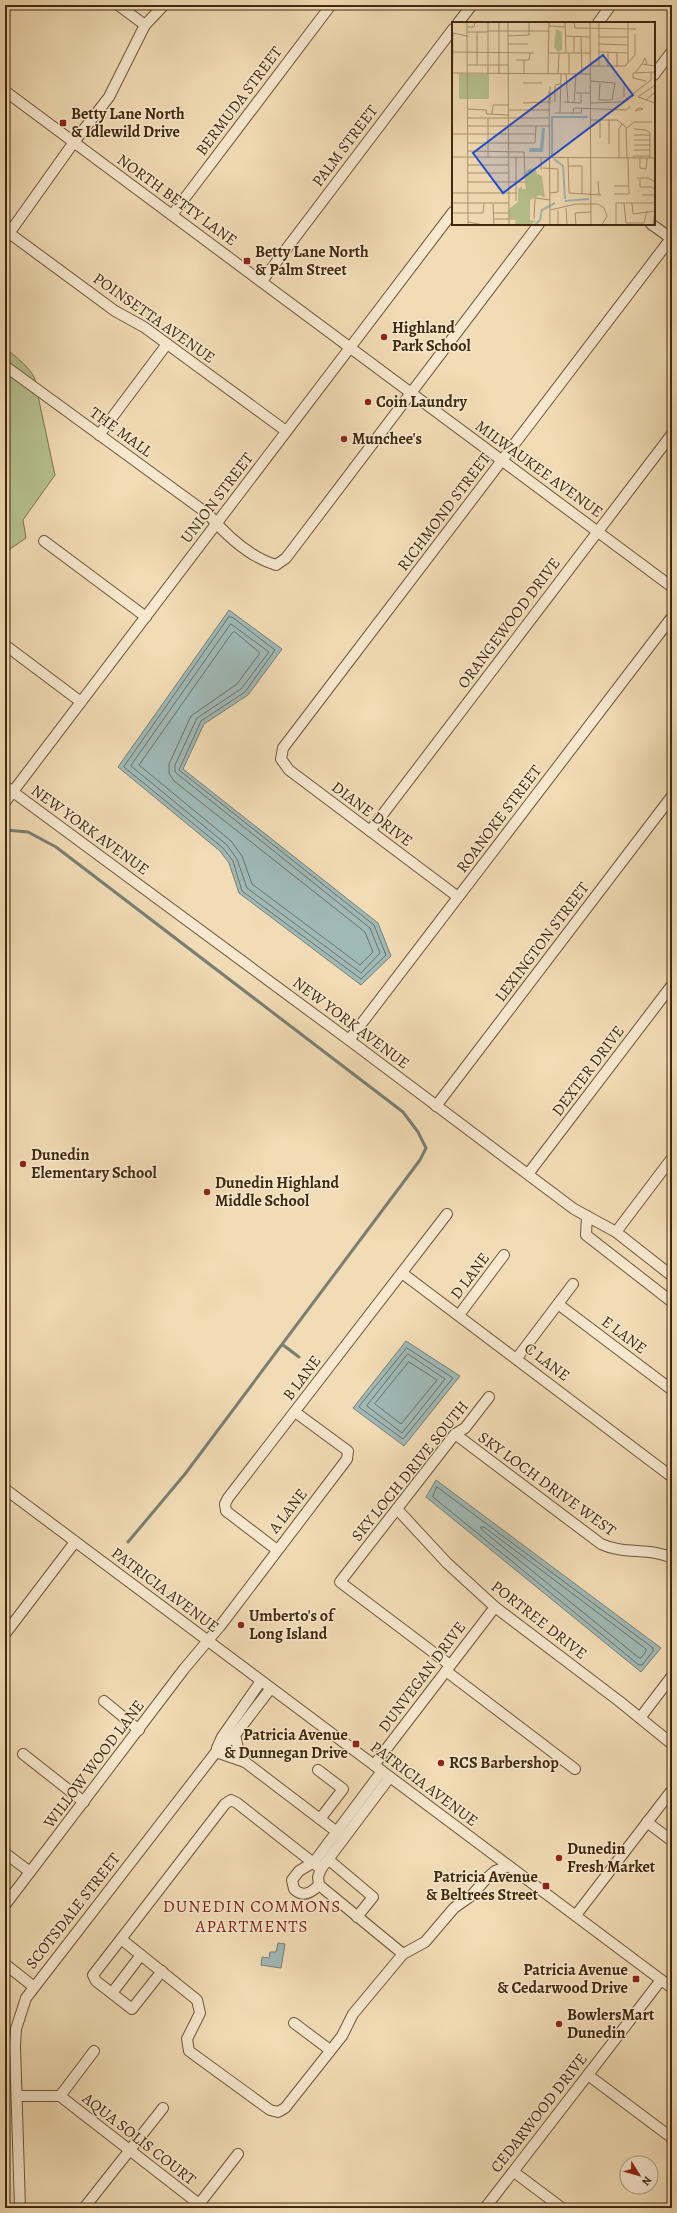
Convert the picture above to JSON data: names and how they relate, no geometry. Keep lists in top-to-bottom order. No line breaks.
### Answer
{"streets":{"street":["BERMUDA STREET","PALM STREET","NORTH BETTY LANE","POINSETTA AVENUE","THE MALL","MILWAUKEE AVENUE","UNION STREET","RICHMOND STREET","ORANGEWOOD DRIVE","DIANE DRIVE","ROANOKE STREET","NEW YORK AVENUE","LEXINGTON STREET","DEXTER DRIVE","D LANE","E LANE","C LANE","B LANE","SKY LOCH DRIVE SOUTH","SKY LOCH DRIVE WEST","A LANE","PATRICIA AVENUE","PORTREE DRIVE","DUNVEGAN DRIVE","WILLOW WOOD LANE","SCOTSDALE STREET","CEDARWOOD DRIVE","AQUA SOLIS COURT"]},"crossings":[["BERMUDA STREET","NORTH BETTY LANE"],["PALM STREET","NORTH BETTY LANE"],["NORTH BETTY LANE","MILWAUKEE AVENUE"],["NORTH BETTY LANE","UNION STREET"],["POINSETTA AVENUE","UNION STREET"],["THE MALL","MILWAUKEE AVENUE"],["THE MALL","UNION STREET"],["MILWAUKEE AVENUE","UNION STREET"],["MILWAUKEE AVENUE","RICHMOND STREET"],["MILWAUKEE AVENUE","ORANGEWOOD DRIVE"],["UNION STREET","NEW YORK AVENUE"],["RICHMOND STREET","DIANE DRIVE"],["ORANGEWOOD DRIVE","DIANE DRIVE"],["DIANE DRIVE","ROANOKE STREET"],["ROANOKE STREET","NEW YORK AVENUE"],["NEW YORK AVENUE","LEXINGTON STREET"],["NEW YORK AVENUE","DEXTER DRIVE"],["D LANE","C LANE"],["C LANE","B LANE"],["B LANE","A LANE"],["SKY LOCH DRIVE SOUTH","SKY LOCH DRIVE WEST"],["SKY LOCH DRIVE SOUTH","PORTREE DRIVE"],["SKY LOCH DRIVE SOUTH","DUNVEGAN DRIVE"],["A LANE","PATRICIA AVENUE"],["A LANE","WILLOW WOOD LANE"],["PATRICIA AVENUE","DUNVEGAN DRIVE"],["PATRICIA AVENUE","WILLOW WOOD LANE"],["PATRICIA AVENUE","SCOTSDALE STREET"],["PATRICIA AVENUE","CEDARWOOD DRIVE"],["PORTREE DRIVE","DUNVEGAN DRIVE"]],"districts":["DUNEDIN COMMONS APARTMENTS"],"places":{"transit":["Betty Lane North & Idlewild Drive","Betty Lane North & Palm Street","Patricia Avenue & Dunnegan Drive","Patricia Avenue & Beltrees Street","Patricia Avenue & Cedarwood Drive"],"other":["Highland Park School","Coin Laundry","Munchee's","Dunedin Elementary School","Dunedin Highland Middle School","Umberto's of Long Island","RCS Barbershop","Dunedin Fresh Market","BowlersMart Dunedin"]},"north":"bottom right"}
